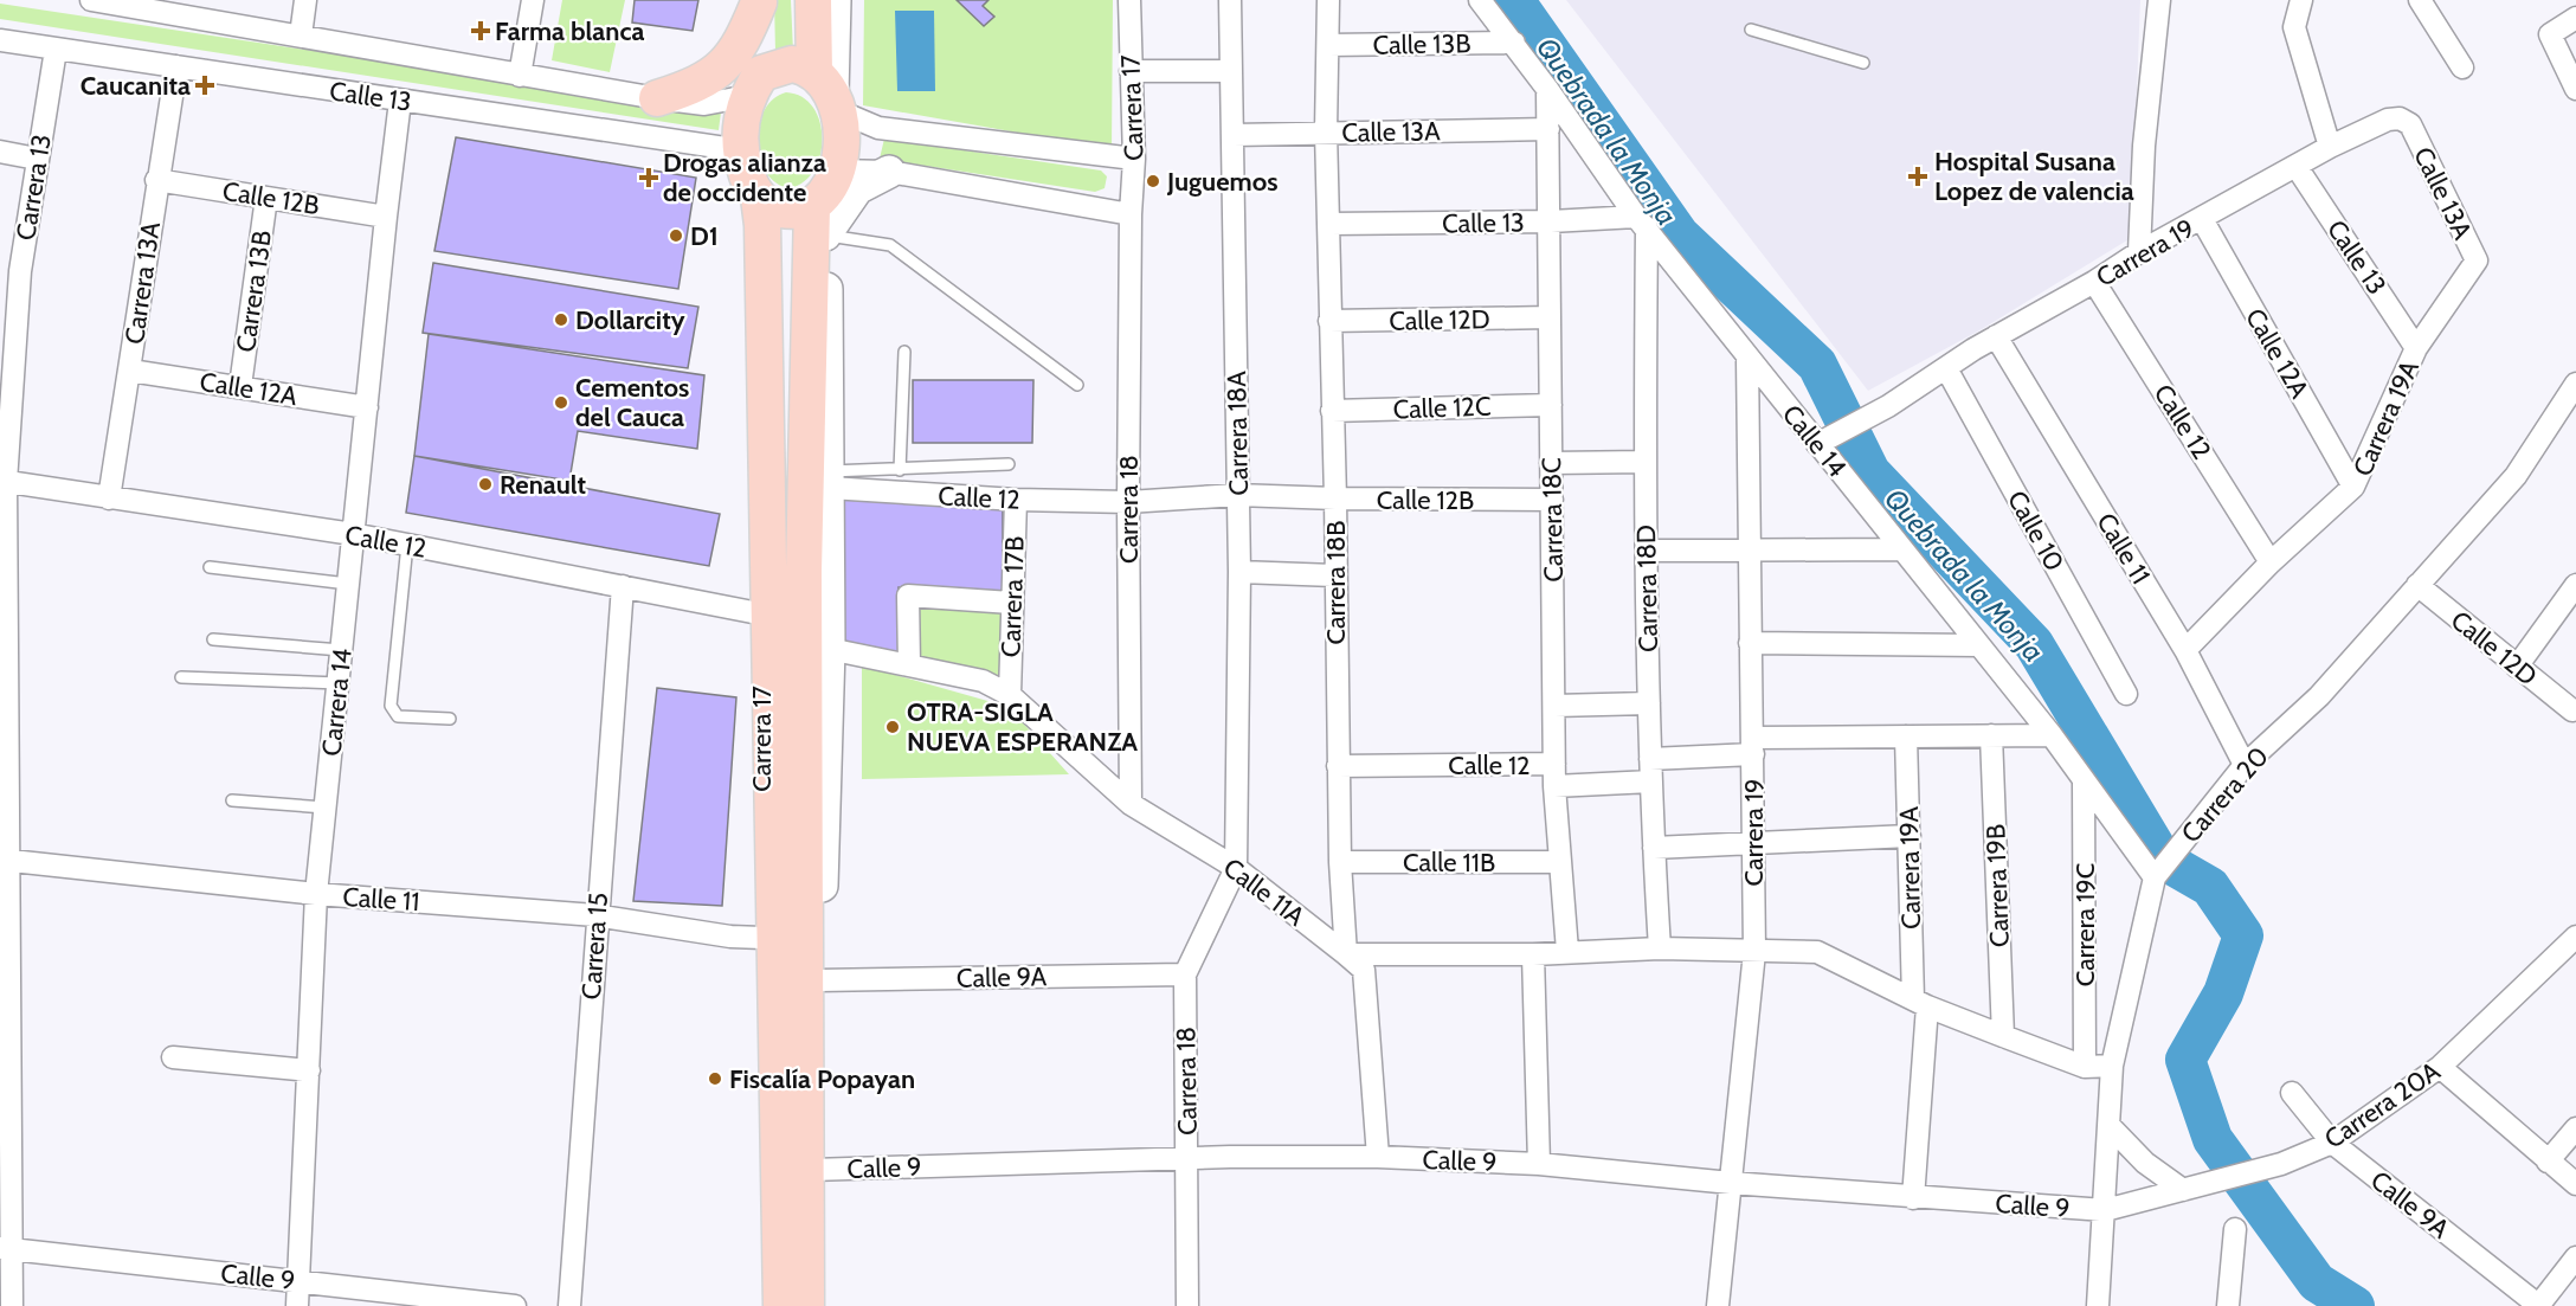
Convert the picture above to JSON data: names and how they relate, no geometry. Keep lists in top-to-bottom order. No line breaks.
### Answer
{"streets":{"main road":["Carrera 17"],"street":["Calle 13B","Calle 13","Calle 13A","Carrera 13","Calle 12B","Carrera 19","Carrera 13A","Carrera 13B","Calle 12D","Calle 12A","Calle 12C","Carrera 19A","Calle 12","Carrera 18A","Calle 14","Carrera 18","Carrera 18C","Calle 10","Calle 11","Carrera 18B","Carrera 18D","Carrera 17B","Carrera 14","Carrera 20","Calle 11B","Carrera 19B","Calle 11A","Carrera 19C","Carrera 15","Calle 9A","Carrera 20A","Calle 9"]},"crossings":[["Calle 13B","Calle 14"],["Calle 13B","Carrera 18B"],["Calle 13","Carrera 17"],["Calle 13","Carrera 13"],["Calle 13","Carrera 19"],["Calle 13","Carrera 13A"],["Calle 13","Carrera 19A"],["Calle 13","Calle 14"],["Calle 13","Carrera 18C"],["Calle 13","Carrera 18B"],["Calle 13","Carrera 18D"],["Calle 13","Carrera 14"],["Carrera 17","Calle 12"],["Carrera 17","Carrera 18"],["Carrera 17","Calle 11"],["Calle 13A","Carrera 19"],["Calle 13A","Carrera 19A"],["Calle 13A","Carrera 18A"],["Calle 13A","Carrera 18C"],["Calle 13A","Carrera 18B"],["Carrera 13","Calle 12"],["Carrera 13","Calle 11"],["Carrera 13","Calle 9"],["Calle 12B","Carrera 13A"],["Calle 12B","Carrera 13B"],["Calle 12B","Calle 12"],["Calle 12B","Carrera 18A"],["Calle 12B","Carrera 18"],["Calle 12B","Carrera 18C"],["Calle 12B","Carrera 18B"],["Calle 12B","Carrera 14"],["Carrera 19","Calle 12A"],["Carrera 19","Calle 12"],["Carrera 19","Calle 14"],["Carrera 19","Calle 10"],["Carrera 19","Calle 11"],["Carrera 19","Calle 9"],["Carrera 13A","Calle 12A"],["Carrera 13A","Calle 12"],["Carrera 13B","Calle 12A"],["Calle 12D","Carrera 18C"],["Calle 12D","Carrera 18B"],["Calle 12D","Carrera 20"],["Calle 12A","Carrera 19A"],["Calle 12A","Carrera 14"],["Calle 12C","Carrera 18C"],["Calle 12C","Carrera 18B"],["Carrera 19A","Calle 12"],["Carrera 19A","Calle 11"],["Carrera 19A","Calle 9"],["Calle 12","Carrera 18"],["Calle 12","Carrera 18C"],["Calle 12","Carrera 18B"],["Calle 12","Carrera 18D"],["Calle 12","Carrera 17B"],["Calle 12","Carrera 14"],["Calle 12","Carrera 15"],["Carrera 18A","Carrera 18"],["Carrera 18A","Calle 11A"],["Calle 14","Carrera 18C"],["Calle 14","Carrera 18D"],["Calle 14","Carrera 20"],["Calle 14","Carrera 19C"],["Carrera 18","Calle 11A"],["Carrera 18","Calle 9A"],["Carrera 18","Calle 9"],["Carrera 18C","Calle 11B"],["Calle 11","Carrera 14"],["Calle 11","Carrera 20"],["Calle 11","Carrera 15"],["Carrera 18B","Calle 11B"],["Carrera 18B","Calle 11A"],["Carrera 17B","Calle 11A"],["Carrera 14","Calle 9"],["Carrera 20","Carrera 20A"],["Carrera 20","Calle 9"],["Calle 9A","Carrera 20A"],["Carrera 20A","Calle 9"]],"water":["Quebrada la Monja"],"places":{"health":["Farma blanca","Caucanita","Hospital Susana Lopez de valencia","Drogas alianza de occidente"],"other":["Juguemos","D1","Dollarcity","Cementos del Cauca","Renault","OTRA-SIGLA NUEVA ESPERANZA","Fiscalía Popayan"]}}
